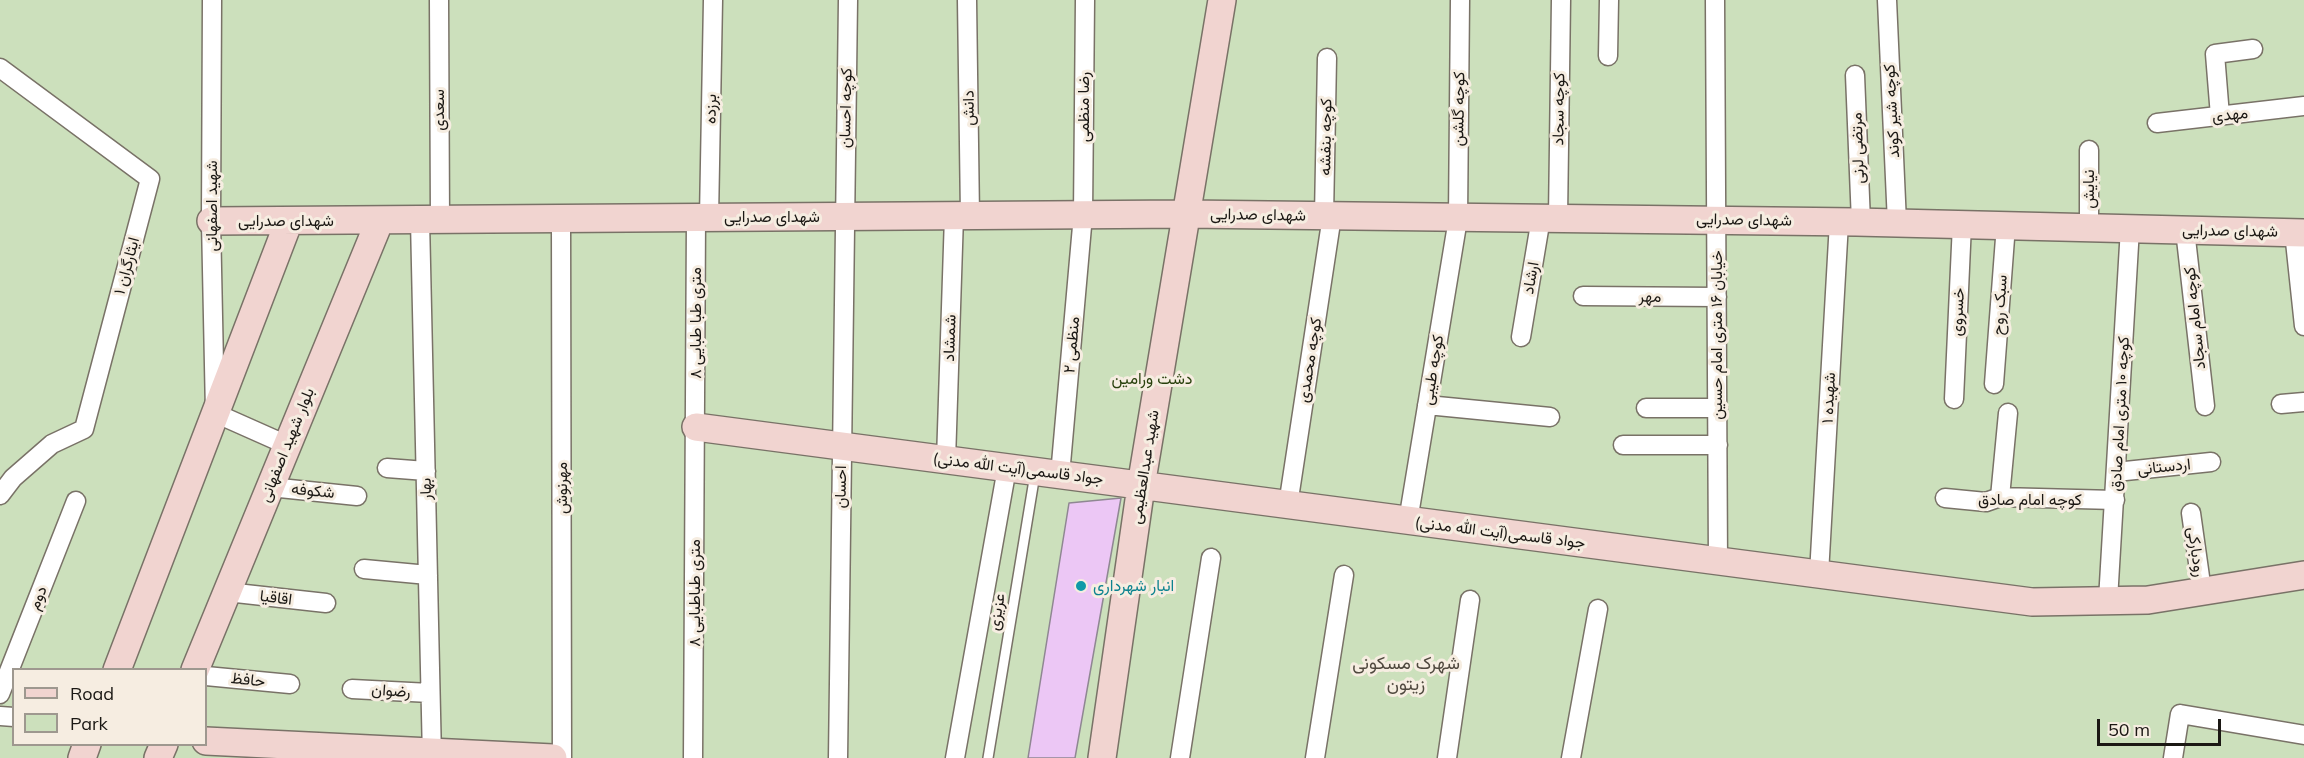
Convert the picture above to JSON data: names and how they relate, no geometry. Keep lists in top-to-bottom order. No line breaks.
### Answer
{"streets":{"street":["رضا منظمی","کوچه احسان","دانش","برزده","کوچه گلشن","کوچه سجاد","سعدی","کوچه شیر کوند","مهدی","کوچه بنفشه","مرتضی لرنی","نیایش","شهید اصفهانی","شهدای صدرایی","ایثارگران ۱","ارشاد","مهر","سبک روح","خسروی","کوچه امام سجاد","۸ متری طبا طبایی","خیابان ۱۶ متری امام حسین","شمشاد","منظمی ۲","کوچه محمدی","کوچه طیبی","شهیده ۱","کوچه ۱۰ متری امام صادق","بلوار شهید اصفهانی","شهید عبدالعظیمی","اردستانی","جواد قاسمی(آیت الله مدنی)","احسان","مهرنوش","بهار","شکوفه","کوچه امام صادق","رودبارکی","۸ متری طباطبایی","دوم","اقاقیا","حافظ","رضوان"],"lane":["عزیزی"]},"crossings":[["رضا منظمی","شهدای صدرایی"],["رضا منظمی","منظمی ۲"],["کوچه احسان","شهدای صدرایی"],["کوچه احسان","احسان"],["دانش","شهدای صدرایی"],["دانش","شمشاد"],["برزده","شهدای صدرایی"],["برزده","۸ متری طبا طبایی"],["کوچه گلشن","شهدای صدرایی"],["کوچه گلشن","کوچه طیبی"],["کوچه سجاد","شهدای صدرایی"],["کوچه سجاد","ارشاد"],["سعدی","شهدای صدرایی"],["سعدی","بهار"],["کوچه شیر کوند","شهدای صدرایی"],["کوچه بنفشه","شهدای صدرایی"],["کوچه بنفشه","کوچه محمدی"],["مرتضی لرنی","شهدای صدرایی"],["مرتضی لرنی","شهیده ۱"],["نیایش","شهدای صدرایی"],["شهید اصفهانی","شهدای صدرایی"],["شهدای صدرایی","ارشاد"],["شهدای صدرایی","سبک روح"],["شهدای صدرایی","خسروی"],["شهدای صدرایی","کوچه امام سجاد"],["شهدای صدرایی","۸ متری طبا طبایی"],["شهدای صدرایی","خیابان ۱۶ متری امام حسین"],["شهدای صدرایی","شمشاد"],["شهدای صدرایی","منظمی ۲"],["شهدای صدرایی","کوچه محمدی"],["شهدای صدرایی","کوچه طیبی"],["شهدای صدرایی","شهیده ۱"],["شهدای صدرایی","کوچه ۱۰ متری امام صادق"],["شهدای صدرایی","بلوار شهید اصفهانی"],["شهدای صدرایی","شهید عبدالعظیمی"],["شهدای صدرایی","احسان"],["شهدای صدرایی","مهرنوش"],["شهدای صدرایی","بهار"],["مهر","خیابان ۱۶ متری امام حسین"],["۸ متری طبا طبایی","جواد قاسمی(آیت الله مدنی)"],["۸ متری طبا طبایی","۸ متری طباطبایی"],["خیابان ۱۶ متری امام حسین","جواد قاسمی(آیت الله مدنی)"],["شمشاد","جواد قاسمی(آیت الله مدنی)"],["منظمی ۲","جواد قاسمی(آیت الله مدنی)"],["منظمی ۲","عزیزی"],["کوچه محمدی","جواد قاسمی(آیت الله مدنی)"],["کوچه طیبی","جواد قاسمی(آیت الله مدنی)"],["شهیده ۱","جواد قاسمی(آیت الله مدنی)"],["کوچه ۱۰ متری امام صادق","اردستانی"],["کوچه ۱۰ متری امام صادق","جواد قاسمی(آیت الله مدنی)"],["کوچه ۱۰ متری امام صادق","کوچه امام صادق"],["بلوار شهید اصفهانی","شکوفه"],["بلوار شهید اصفهانی","اقاقیا"],["شهید عبدالعظیمی","جواد قاسمی(آیت الله مدنی)"],["جواد قاسمی(آیت الله مدنی)","احسان"],["جواد قاسمی(آیت الله مدنی)","رودبارکی"],["جواد قاسمی(آیت الله مدنی)","۸ متری طباطبایی"],["جواد قاسمی(آیت الله مدنی)","عزیزی"],["بهار","رضوان"]],"districts":["شهرک مسکونی زیتون"],"parks":["دشت ورامین"],"places":["انبار شهرداری"],"legend":["Road","Park"],"scale_bar":"50 m"}
